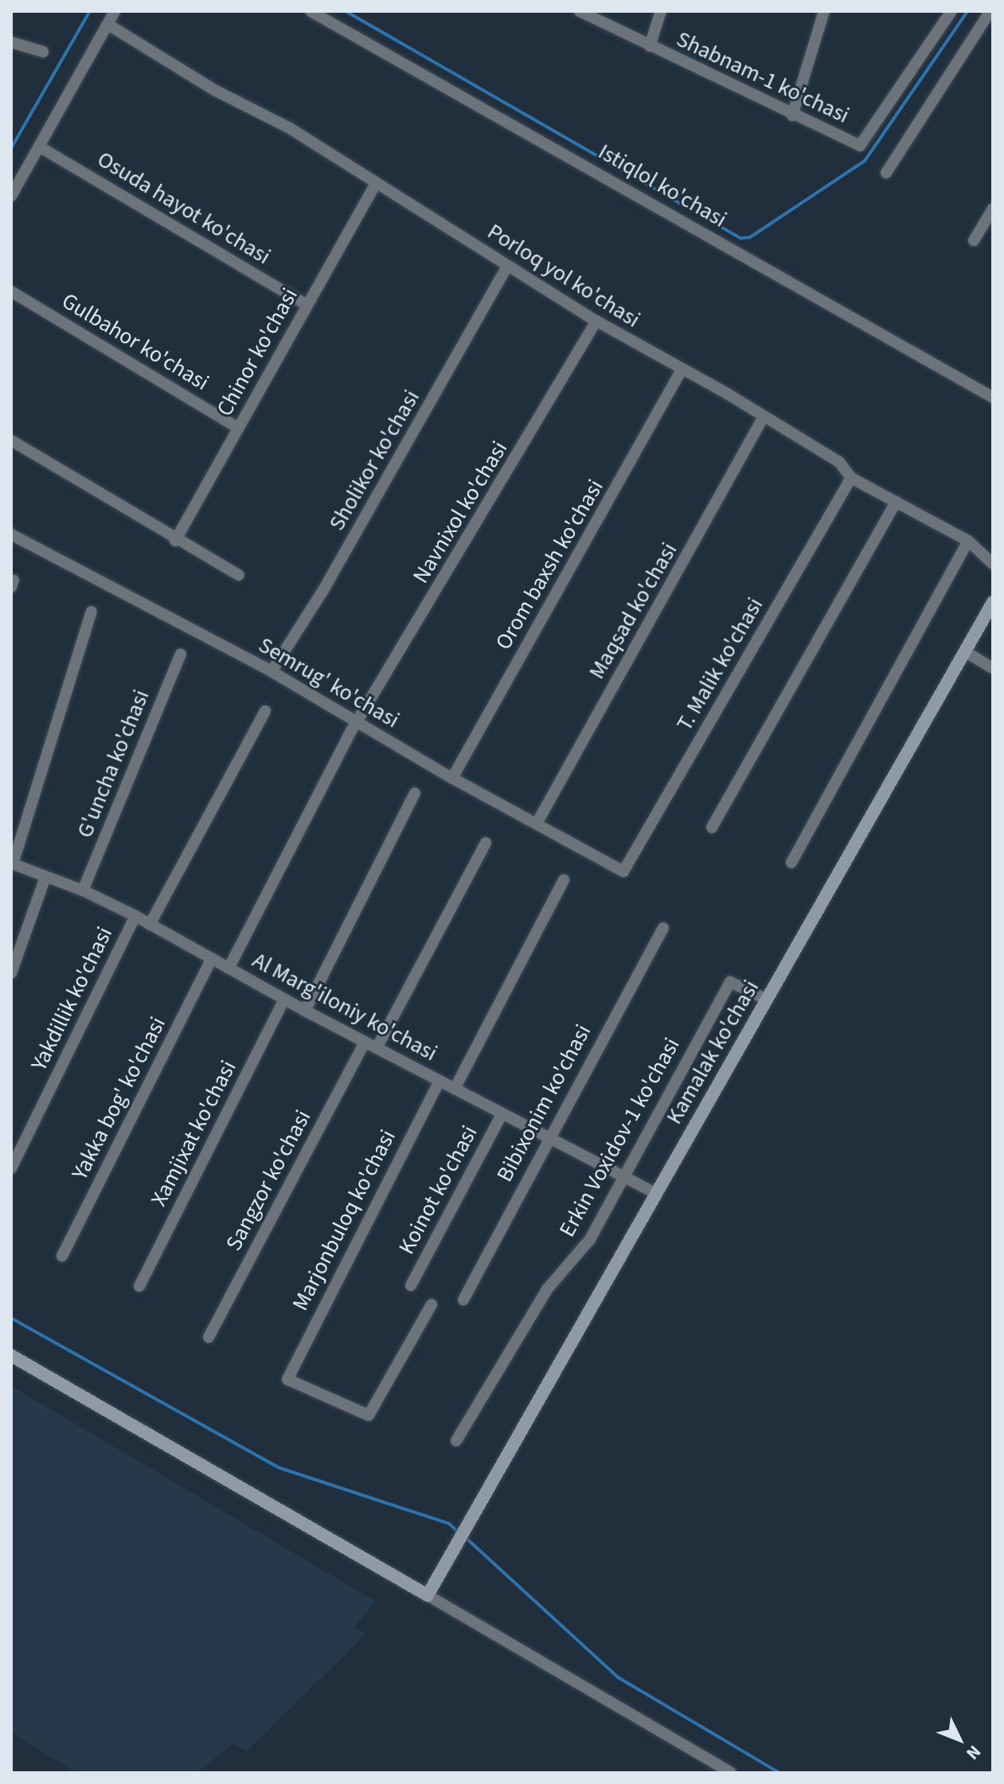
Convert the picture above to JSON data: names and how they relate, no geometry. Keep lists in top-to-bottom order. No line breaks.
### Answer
{"streets":{"main road":["Kamalak ko'chasi"],"street":["Shabnam-1 ko'chasi","Istiqlol ko'chasi","Osuda hayot ko'chasi","Porloq yol ko'chasi","Gulbahor ko'chasi","Chinor ko'chasi","Sholikor ko'chasi","Navnixol ko'chasi","Orom baxsh ko'chasi","Maqsad ko'chasi","T. Malik ko'chasi","Semrug' ko'chasi","G'uncha ko'chasi","Yakdillik ko'chasi","Al Marg'iloniy ko'chasi","Yakka bog' ko'chasi","Bibixonim ko'chasi","Xamjixat ko'chasi","Erkin Voxidov-1 ko'chasi","Sangzor ko'chasi","Koinot ko'chasi","Marjonbuloq ko'chasi"]},"crossings":[["Osuda hayot ko'chasi","Chinor ko'chasi"],["Porloq yol ko'chasi","Chinor ko'chasi"],["Porloq yol ko'chasi","Sholikor ko'chasi"],["Porloq yol ko'chasi","Navnixol ko'chasi"],["Porloq yol ko'chasi","Orom baxsh ko'chasi"],["Porloq yol ko'chasi","Maqsad ko'chasi"],["Porloq yol ko'chasi","T. Malik ko'chasi"],["Gulbahor ko'chasi","Chinor ko'chasi"],["Sholikor ko'chasi","Semrug' ko'chasi"],["Navnixol ko'chasi","Semrug' ko'chasi"],["Orom baxsh ko'chasi","Semrug' ko'chasi"],["Maqsad ko'chasi","Semrug' ko'chasi"],["T. Malik ko'chasi","Semrug' ko'chasi"],["G'uncha ko'chasi","Al Marg'iloniy ko'chasi"],["Yakdillik ko'chasi","Al Marg'iloniy ko'chasi"],["Al Marg'iloniy ko'chasi","Kamalak ko'chasi"],["Al Marg'iloniy ko'chasi","Yakka bog' ko'chasi"],["Al Marg'iloniy ko'chasi","Bibixonim ko'chasi"],["Al Marg'iloniy ko'chasi","Xamjixat ko'chasi"],["Al Marg'iloniy ko'chasi","Erkin Voxidov-1 ko'chasi"],["Al Marg'iloniy ko'chasi","Sangzor ko'chasi"],["Al Marg'iloniy ko'chasi","Koinot ko'chasi"],["Al Marg'iloniy ko'chasi","Marjonbuloq ko'chasi"],["Kamalak ko'chasi","Erkin Voxidov-1 ko'chasi"]],"north":"bottom right"}
